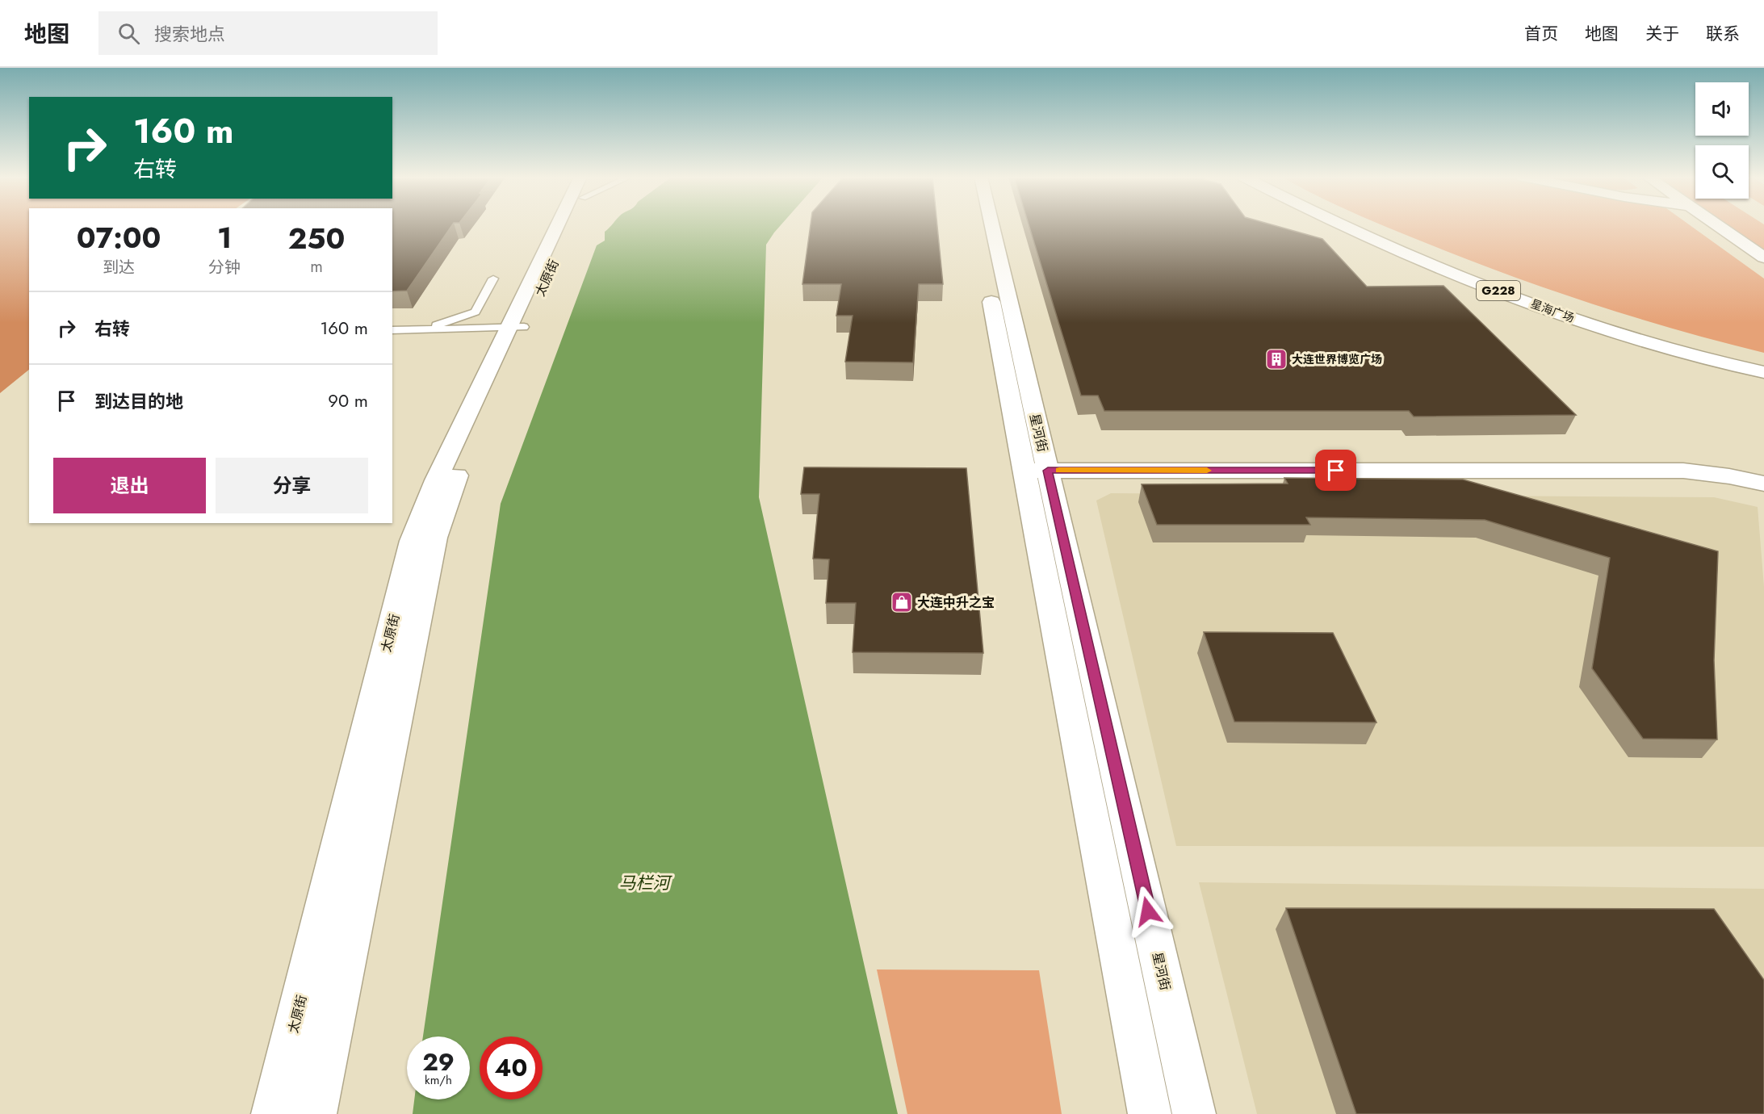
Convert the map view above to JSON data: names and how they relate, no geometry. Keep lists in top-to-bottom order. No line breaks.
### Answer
{"streets":{"main road":["太原街","G228","星海广场","星河街"]},"water":["马栏河"],"places":{"building":["大连世界博览广场"],"shop":["大连中升之宝"]},"page":{"header":"地图","search":"搜索地点","nav":["首页","地图","关于","联系"],"turn":["160 m","右转"],"eta":["07:00","到达","1","分钟","250","m"],"list":[{"name":"右转","value":"160 m"},{"name":"到达目的地","value":"90 m"}],"buttons":["退出","分享"],"speed":"29 km/h","limit":"40"}}
